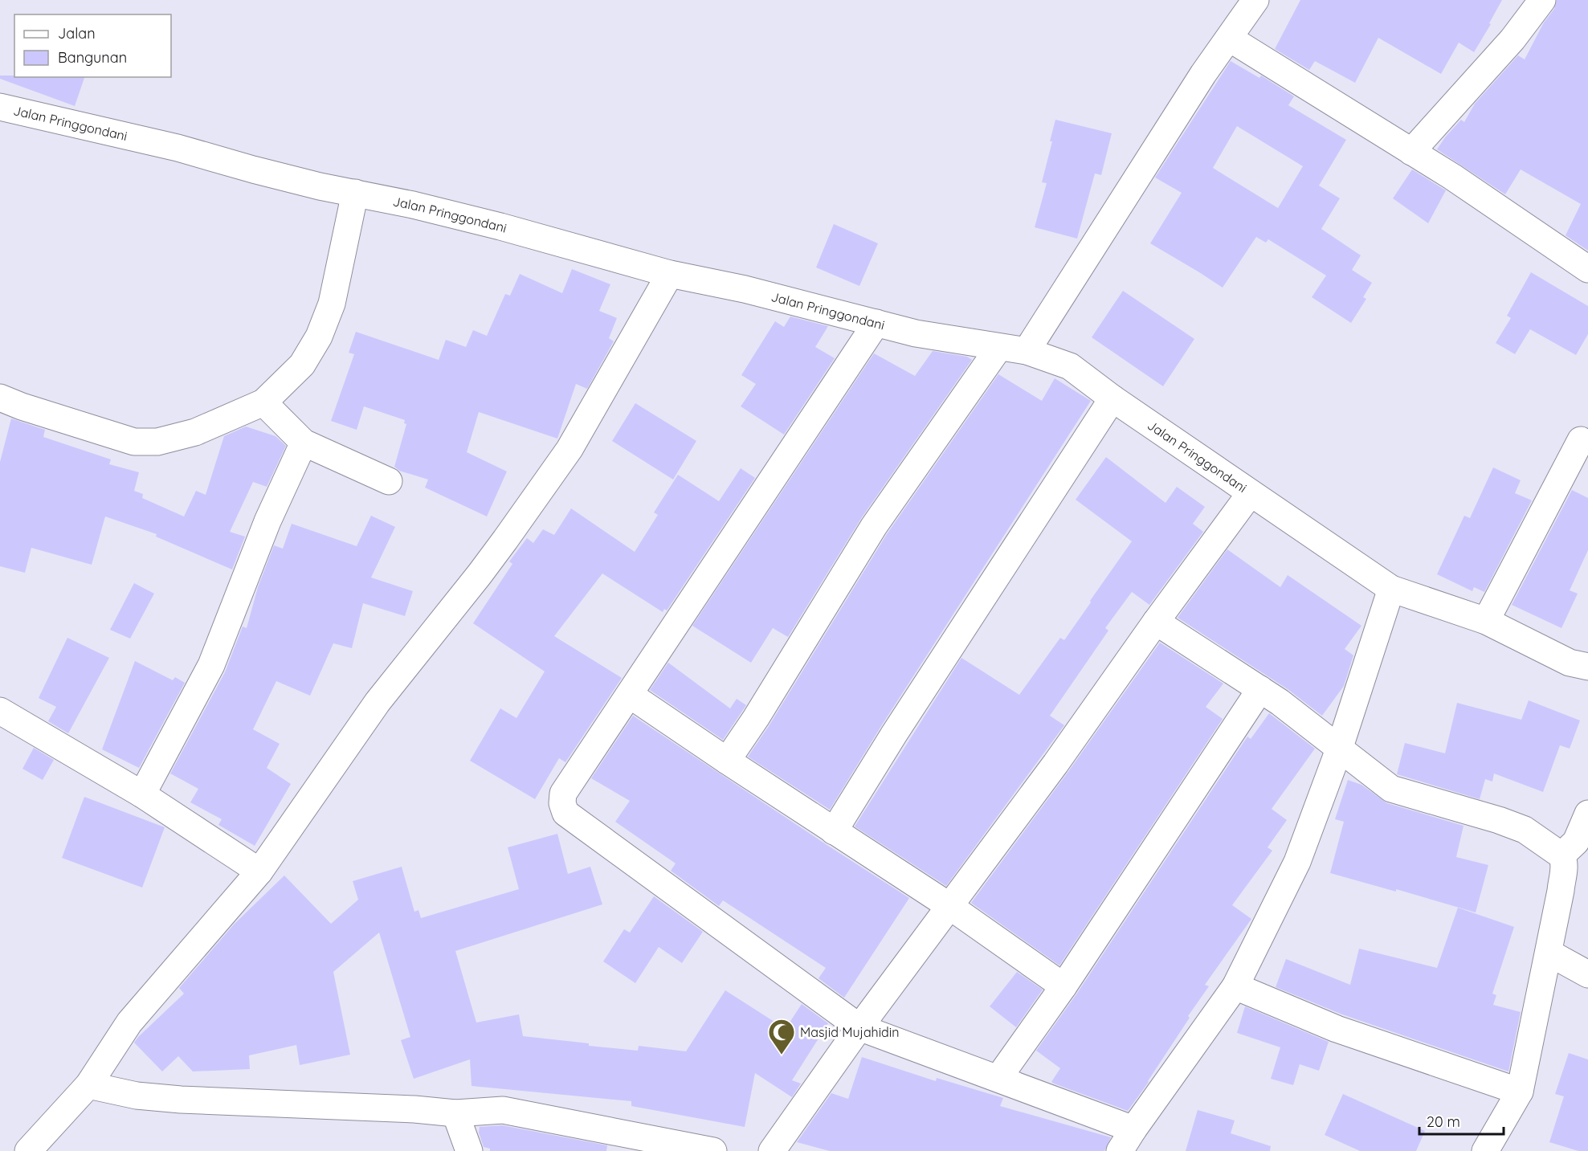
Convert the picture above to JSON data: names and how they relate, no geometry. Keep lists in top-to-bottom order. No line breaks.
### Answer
{"streets":{"street":["Jalan Pringgondani"]},"places":{"mosque":["Masjid Mujahidin"]},"legend":["Jalan","Bangunan"],"scale_bar":"20 m"}
